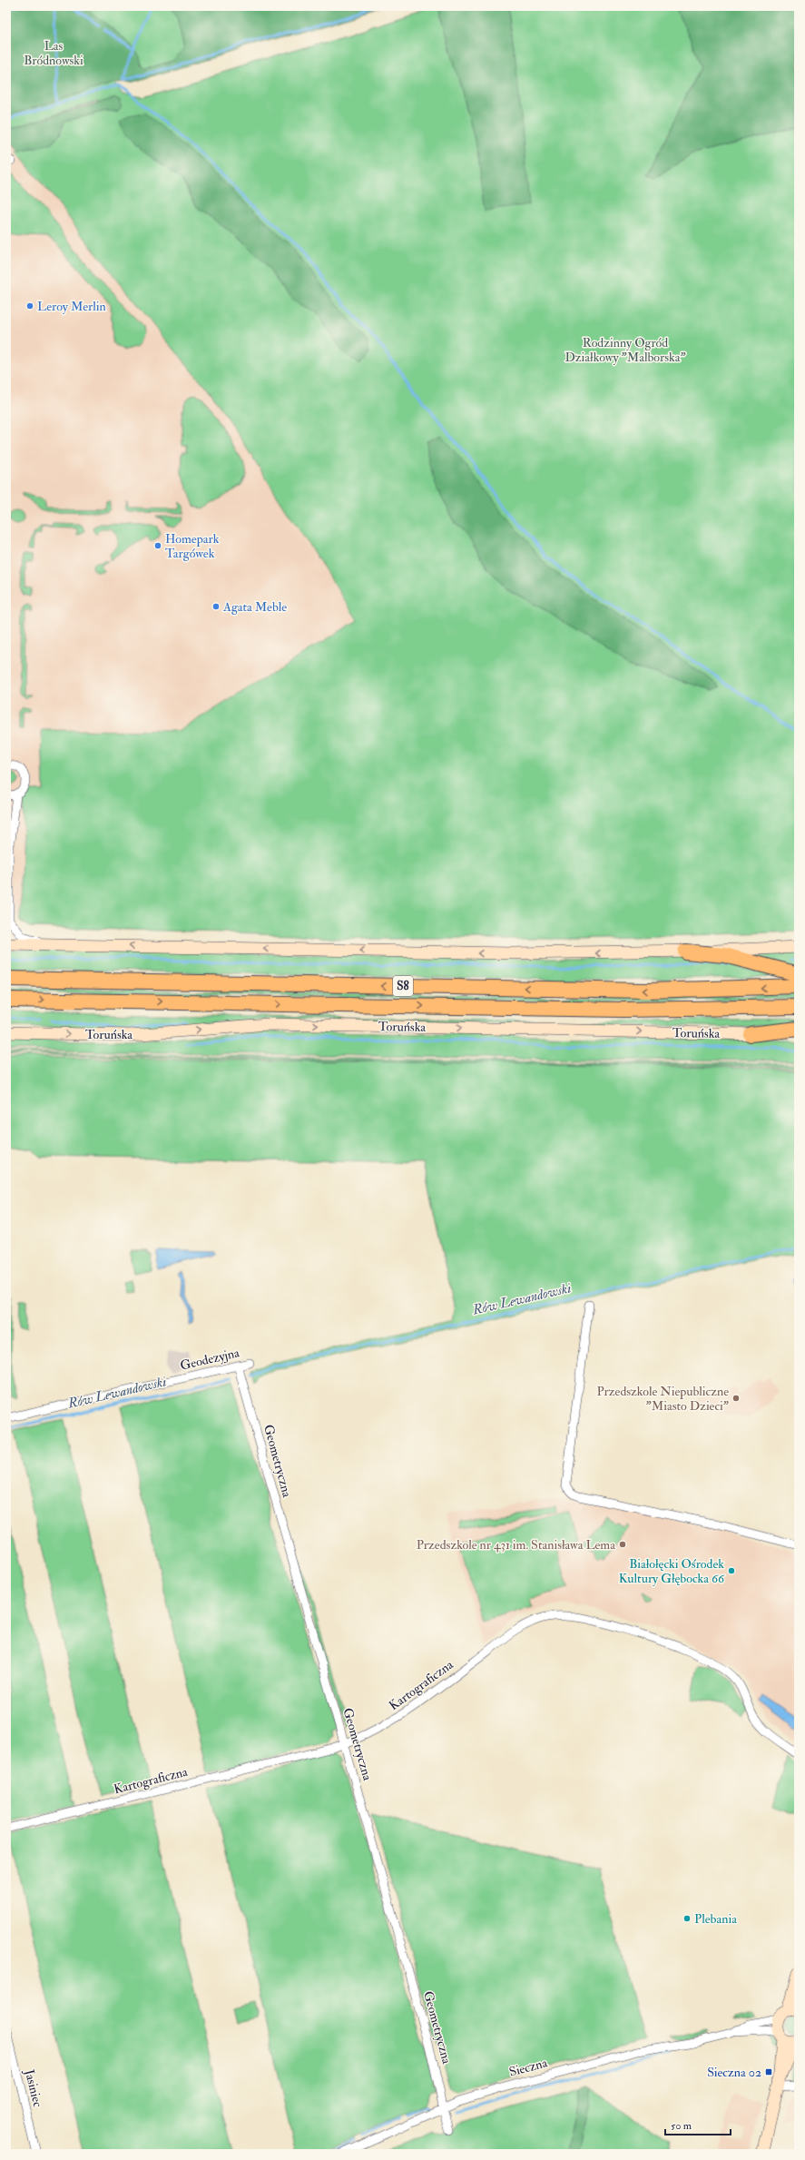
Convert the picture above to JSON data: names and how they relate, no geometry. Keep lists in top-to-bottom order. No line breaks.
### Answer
{"streets":{"highway":["S8","Toruńska"],"street":["Geodezyjna","Geometryczna","Kartograficzna","Sieczna","Jasiniec"]},"crossings":[["Geodezyjna","Geometryczna"],["Geometryczna","Kartograficzna"],["Geometryczna","Sieczna"]],"water":["Rów Lewandowski"],"parks":["Las Bródnowski","Rodzinny Ogród Działkowy \"Malborska\""],"places":{"other":["Leroy Merlin","Homepark Targówek","Agata Meble","Przedszkole Niepubliczne \"Miasto Dzieci\"","Przedszkole nr 431 im. Stanisława Lema","Białołęcki Ośrodek Kultury Głębocka 66","Plebania"],"transit":["Sieczna 02"]},"scale_bar":"50 m"}
